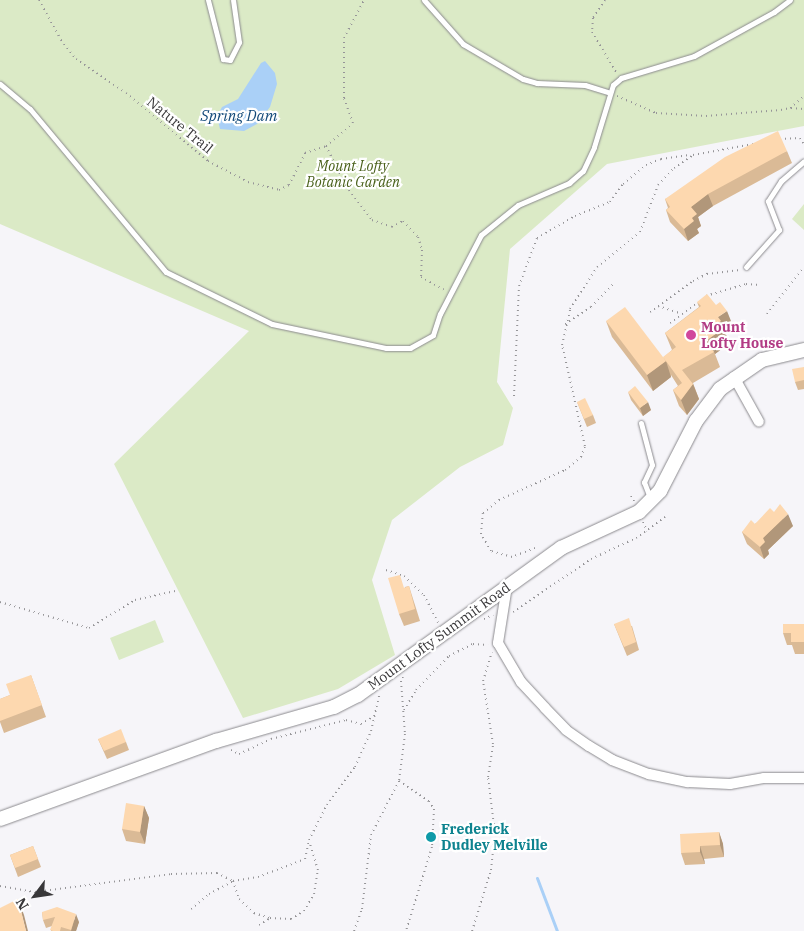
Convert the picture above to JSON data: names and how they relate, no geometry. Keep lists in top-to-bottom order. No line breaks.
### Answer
{"streets":{"main road":["Mount Lofty Summit Road"],"path":["Nature Trail"]},"water":["Spring Dam"],"parks":["Mount Lofty Botanic Garden"],"places":["Mount Lofty House","Frederick Dudley Melville"],"north":"bottom left"}
